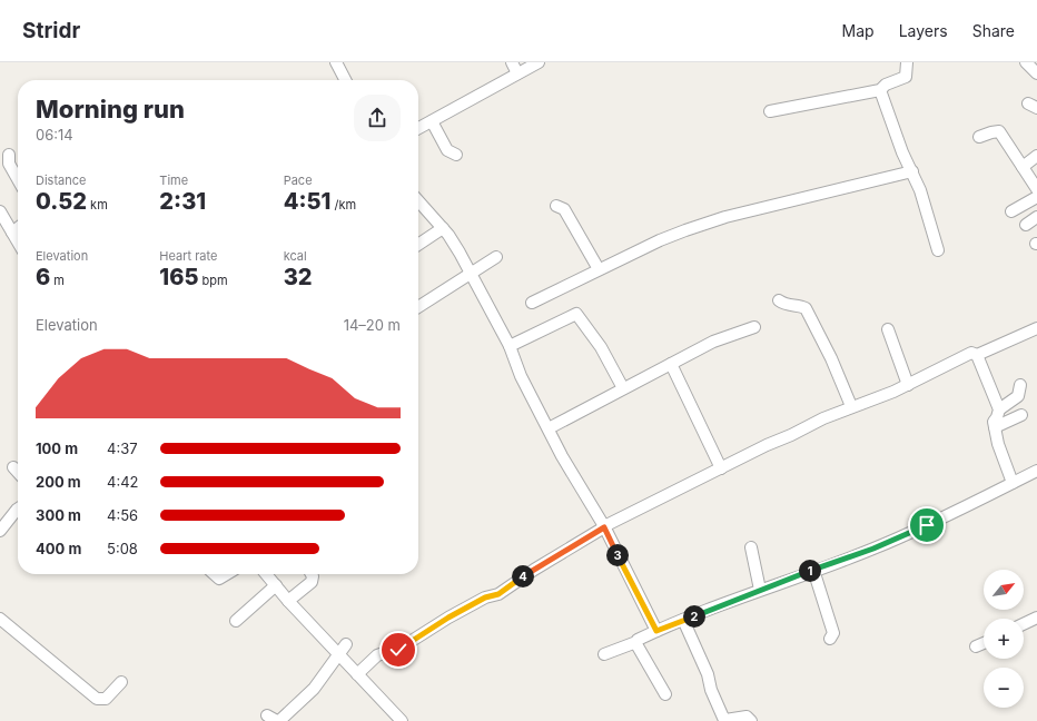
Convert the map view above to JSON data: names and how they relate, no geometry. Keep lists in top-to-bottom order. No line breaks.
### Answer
{"north":"top right","page":{"header":"Stridr","nav":["Map","Layers","Share"],"heading":["Morning run","06:14"],"stats":[["Distance","0.52 km"],["Time","2:31"],["Pace","4:51 /km"],["Elevation","6 m"],["Heart rate","165 bpm"],["kcal","32"]],"chart":["Elevation","14–20 m"],"list":[{"name":"100 m","note":"4:37"},{"name":"200 m","note":"4:42"},{"name":"300 m","note":"4:56"},{"name":"400 m","note":"5:08"}],"pins":["3","1","4","2"],"map_buttons":["+","−"]}}
